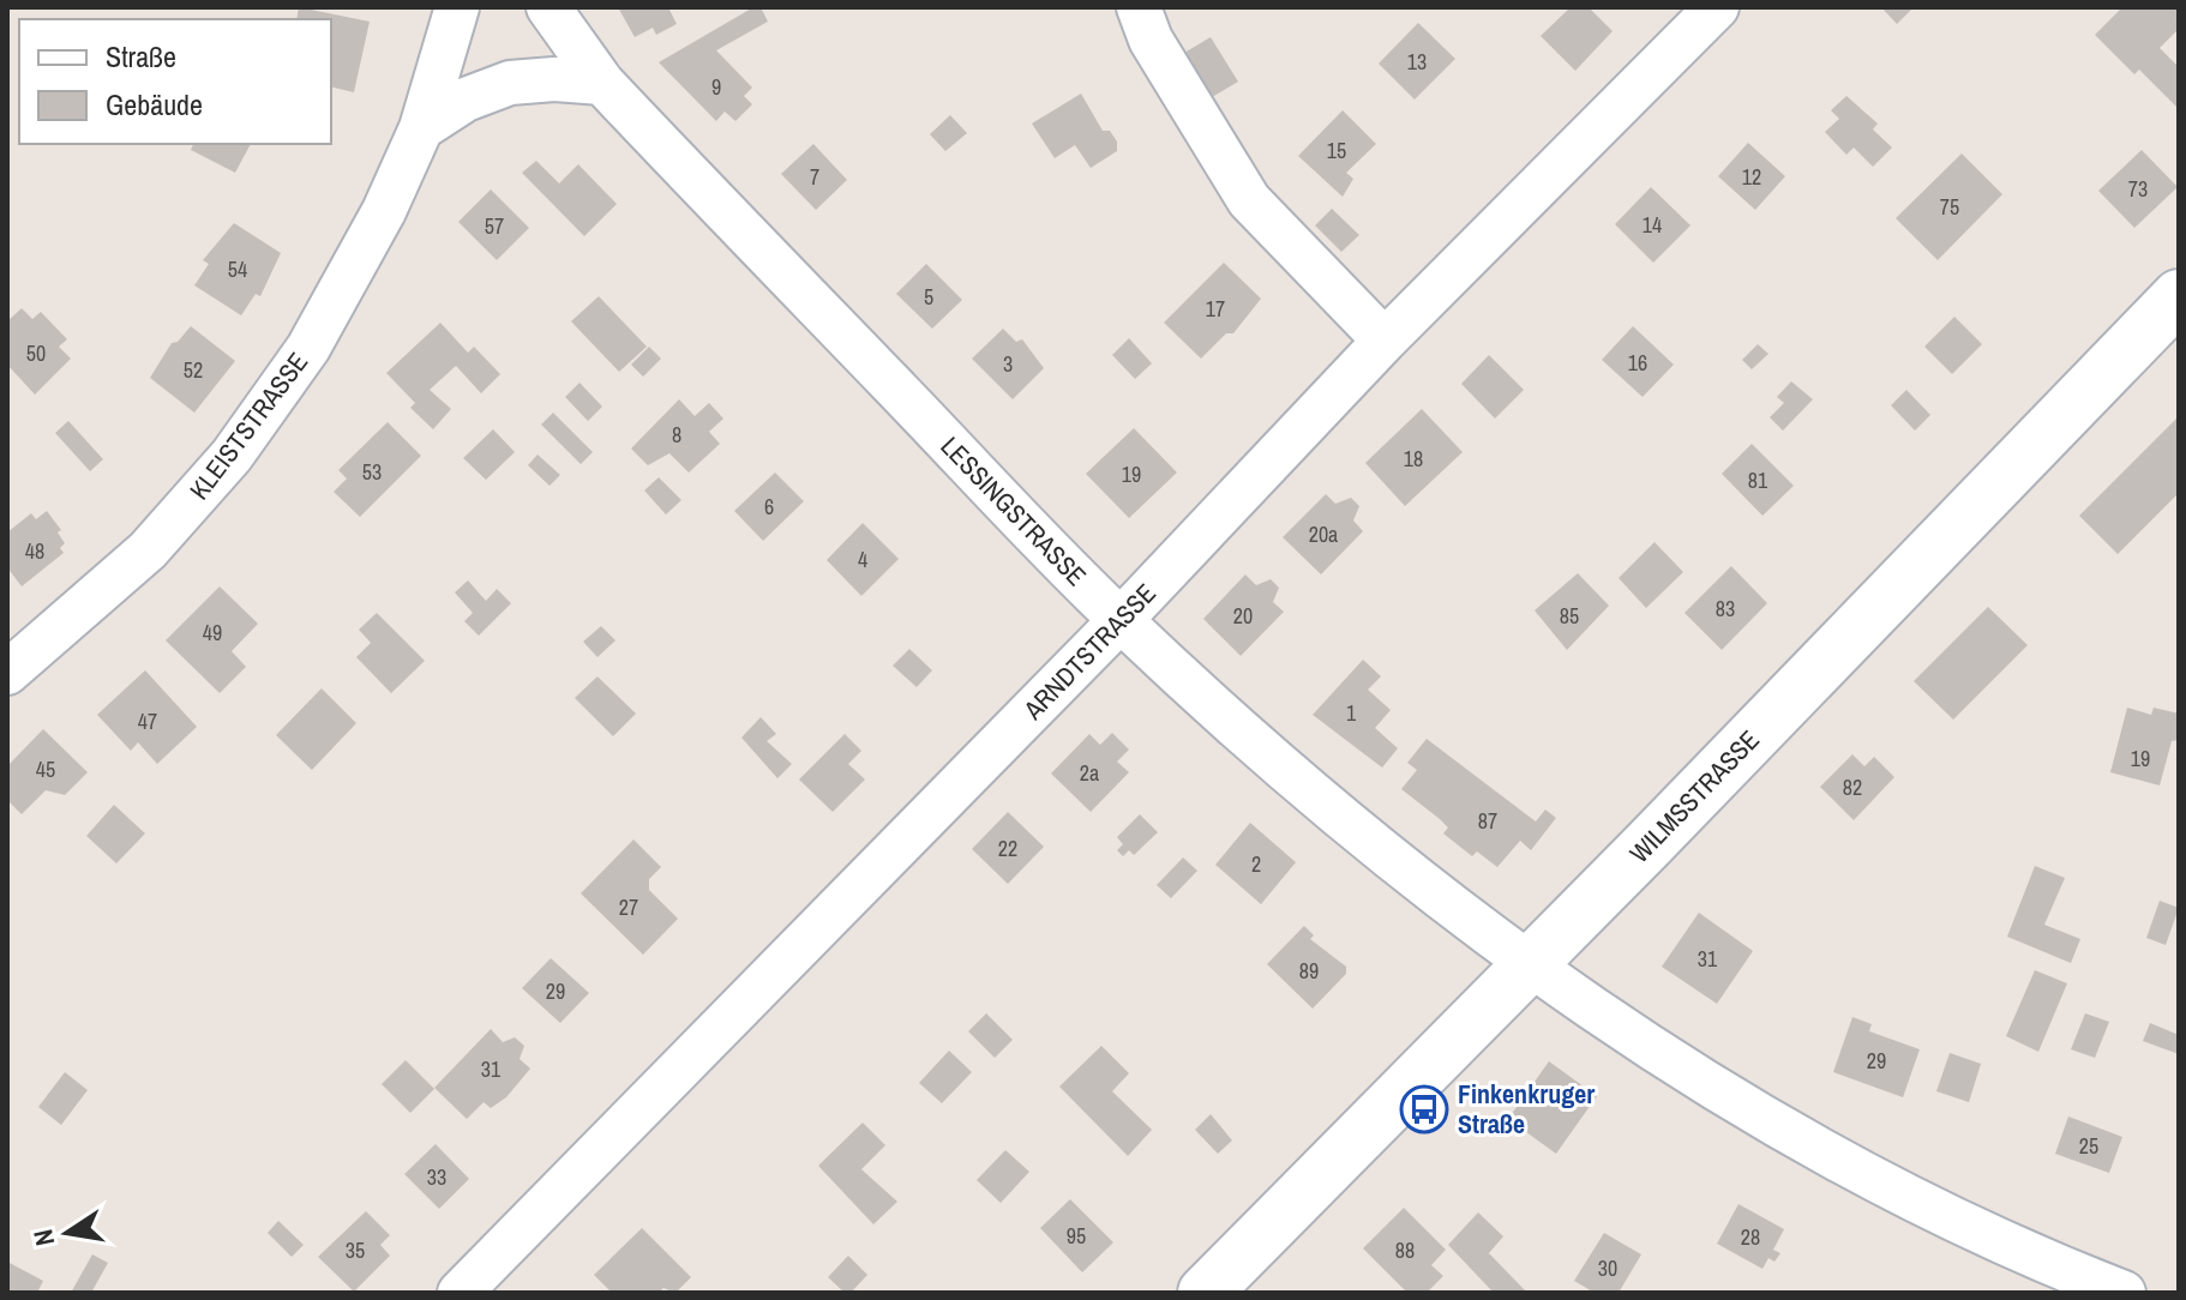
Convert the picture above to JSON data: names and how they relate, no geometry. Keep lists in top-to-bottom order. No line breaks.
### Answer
{"streets":{"street":["KLEISTSTRASSE","LESSINGSTRASSE","ARNDTSTRASSE","WILMSSTRASSE"]},"crossings":[["LESSINGSTRASSE","ARNDTSTRASSE"],["LESSINGSTRASSE","WILMSSTRASSE"]],"places":{"bus stop":["Finkenkruger Straße"]},"house_numbers":["13","9","15","7","12","73","75","14","57","54","5","17","50","16","3","52","8","18","53","19","81","6","20a","48","4","83","20","85","49","1","47","19","45","2a","82","87","22","2","27","31","89","29","29","31","25","33","95","28","35","88","30"],"legend":["Straße","Gebäude"],"north":"left"}
